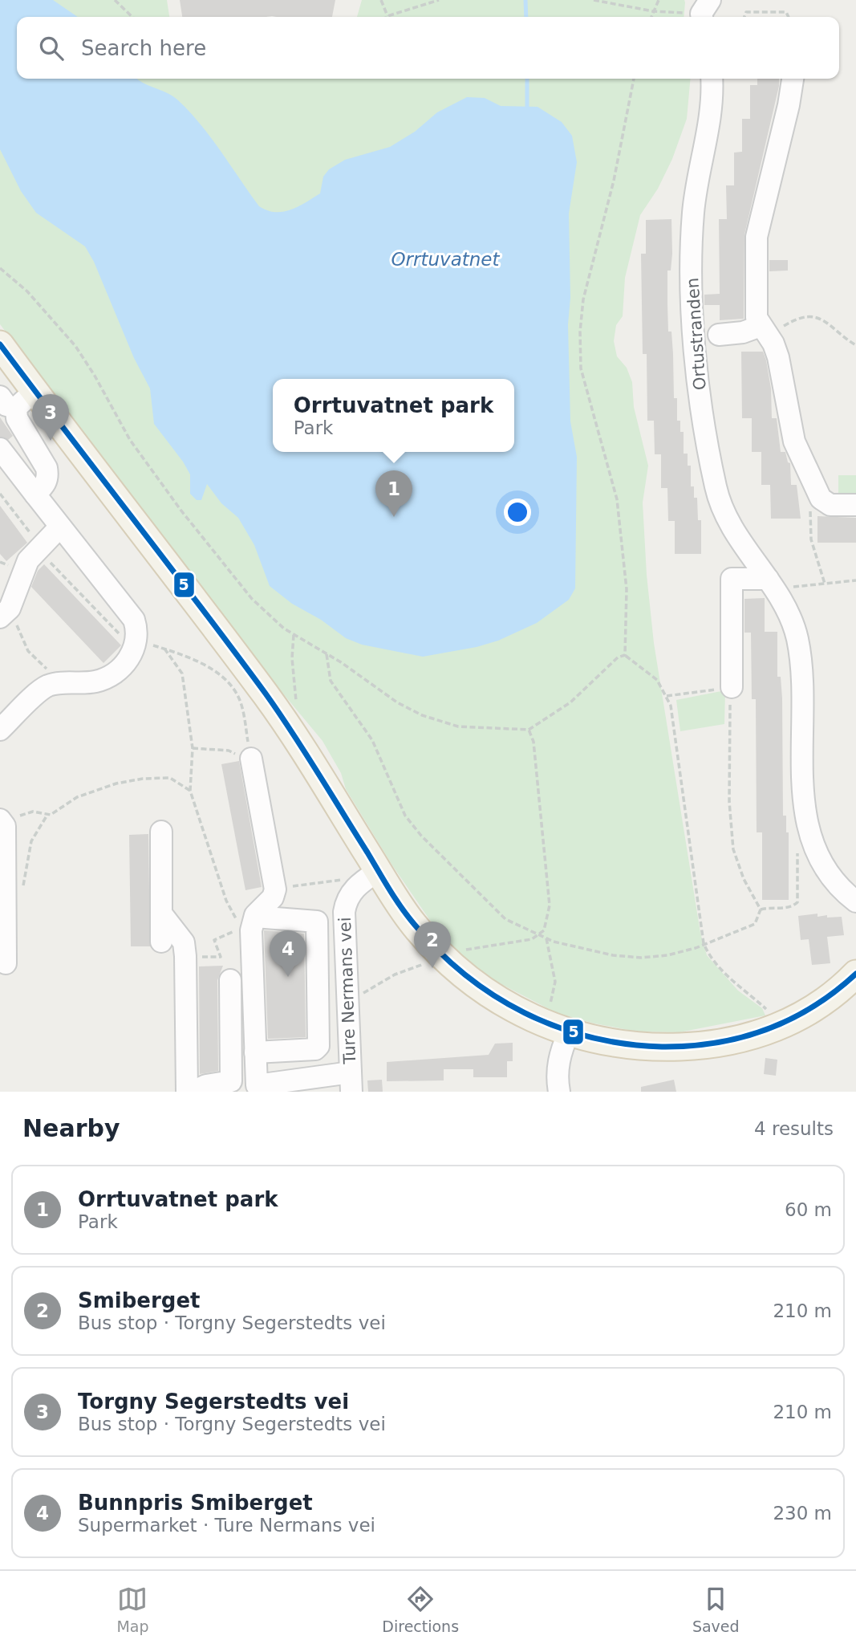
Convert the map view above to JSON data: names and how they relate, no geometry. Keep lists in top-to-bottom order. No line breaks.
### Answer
{"streets":{"street":["Ortustranden","Ture Nermans vei"]},"water":["Orrtuvatnet"],"lines":["transit line 5"],"page":{"search":"Search here","popup":["Orrtuvatnet park","Park"],"pins":["3","1","2","4"],"heading":["Nearby","4 results"],"list":[{"mark":"1","name":"Orrtuvatnet park","note":"Park","value":"60 m"},{"mark":"2","name":"Smiberget","note":"Bus stop · Torgny Segerstedts vei","value":"210 m"},{"mark":"3","name":"Torgny Segerstedts vei","note":"Bus stop · Torgny Segerstedts vei","value":"210 m"},{"mark":"4","name":"Bunnpris Smiberget","note":"Supermarket · Ture Nermans vei","value":"230 m"}],"nav":["Map","Directions","Saved"]}}
